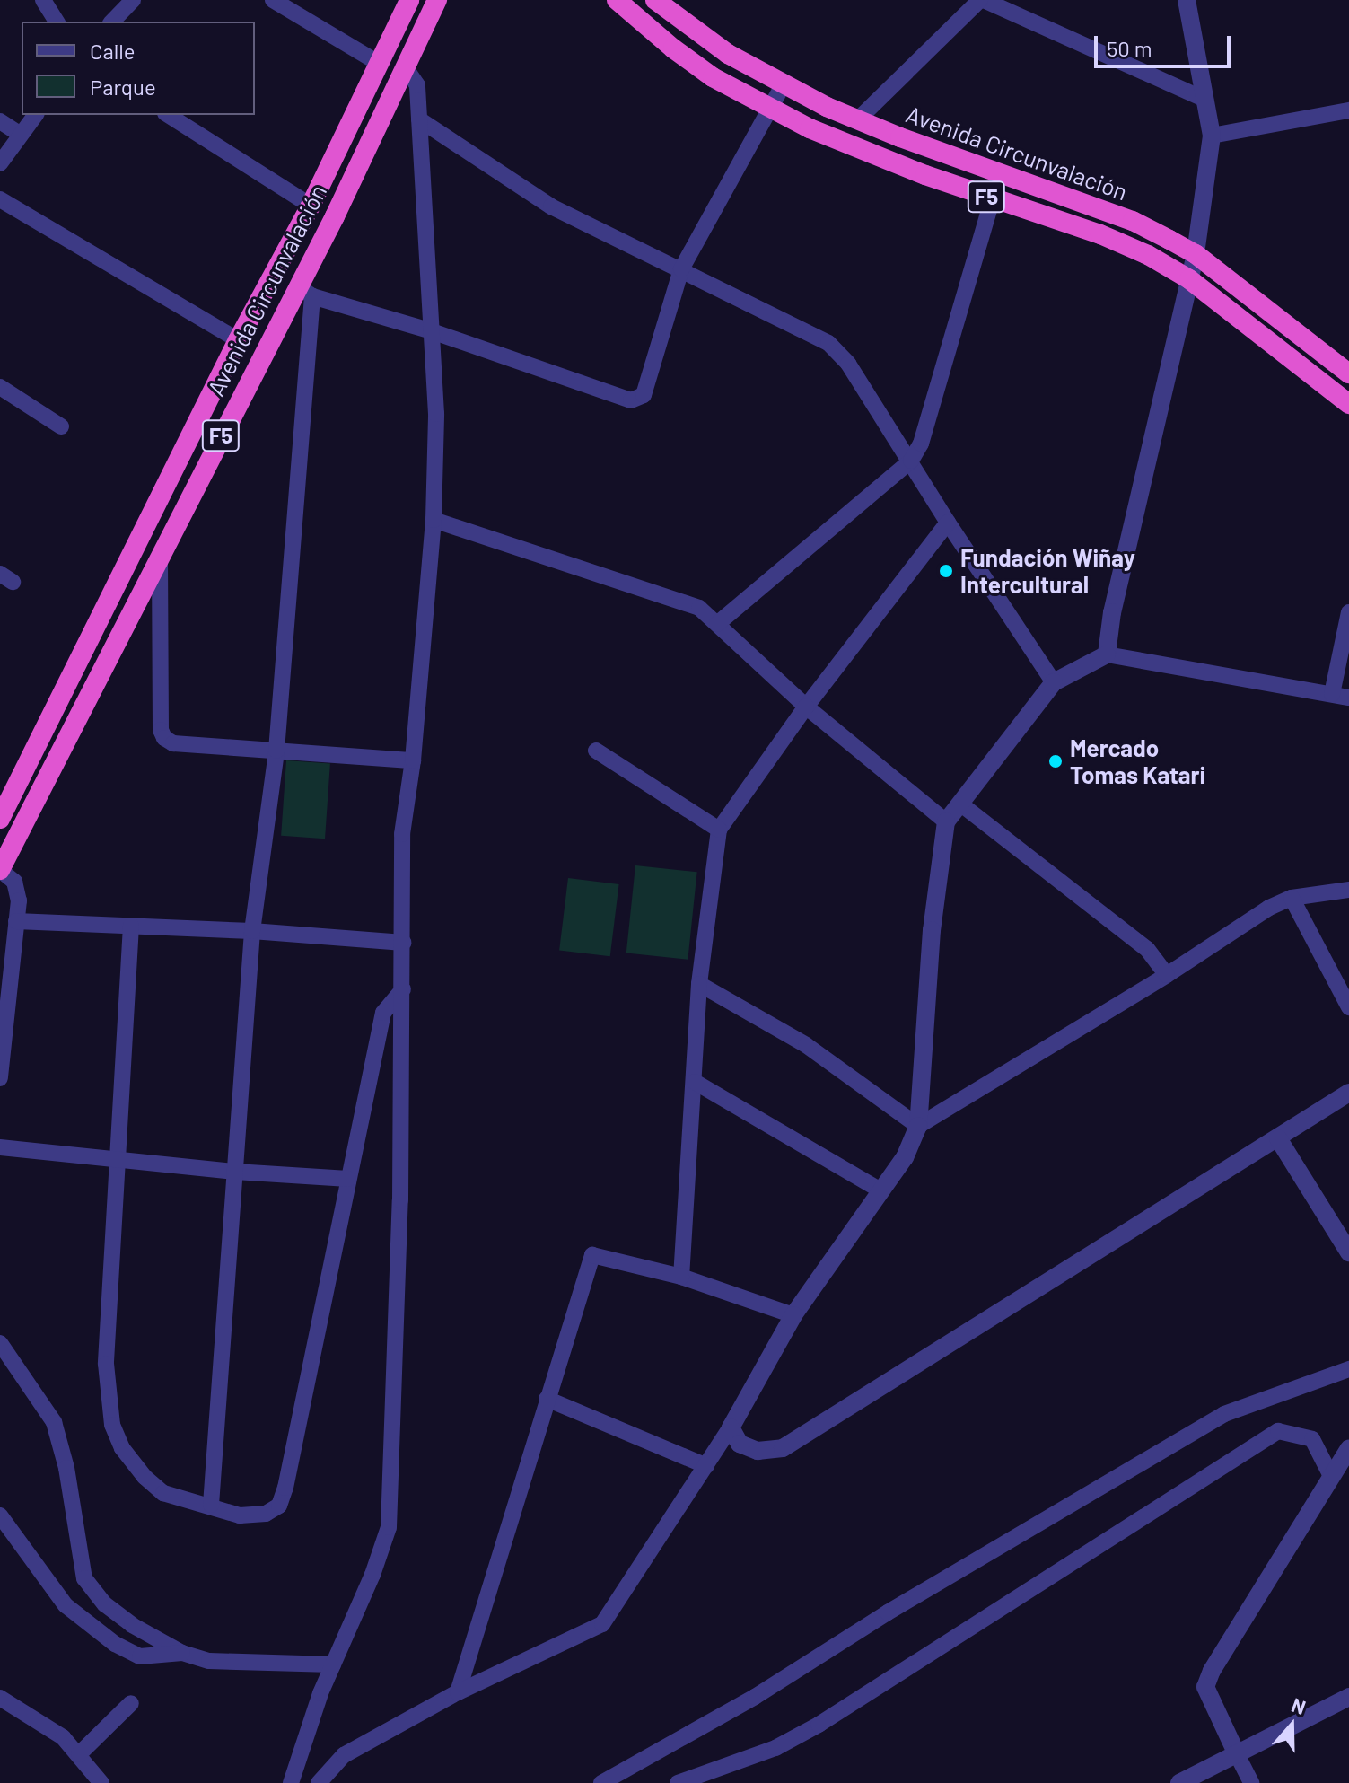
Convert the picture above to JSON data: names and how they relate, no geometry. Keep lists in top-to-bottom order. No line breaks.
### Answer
{"streets":{"highway":["Avenida Circunvalación","F5"]},"places":["Fundación Wiñay Intercultural","Mercado Tomas Katari"],"legend":["Calle","Parque"],"scale_bar":"50 m","north":"top"}
